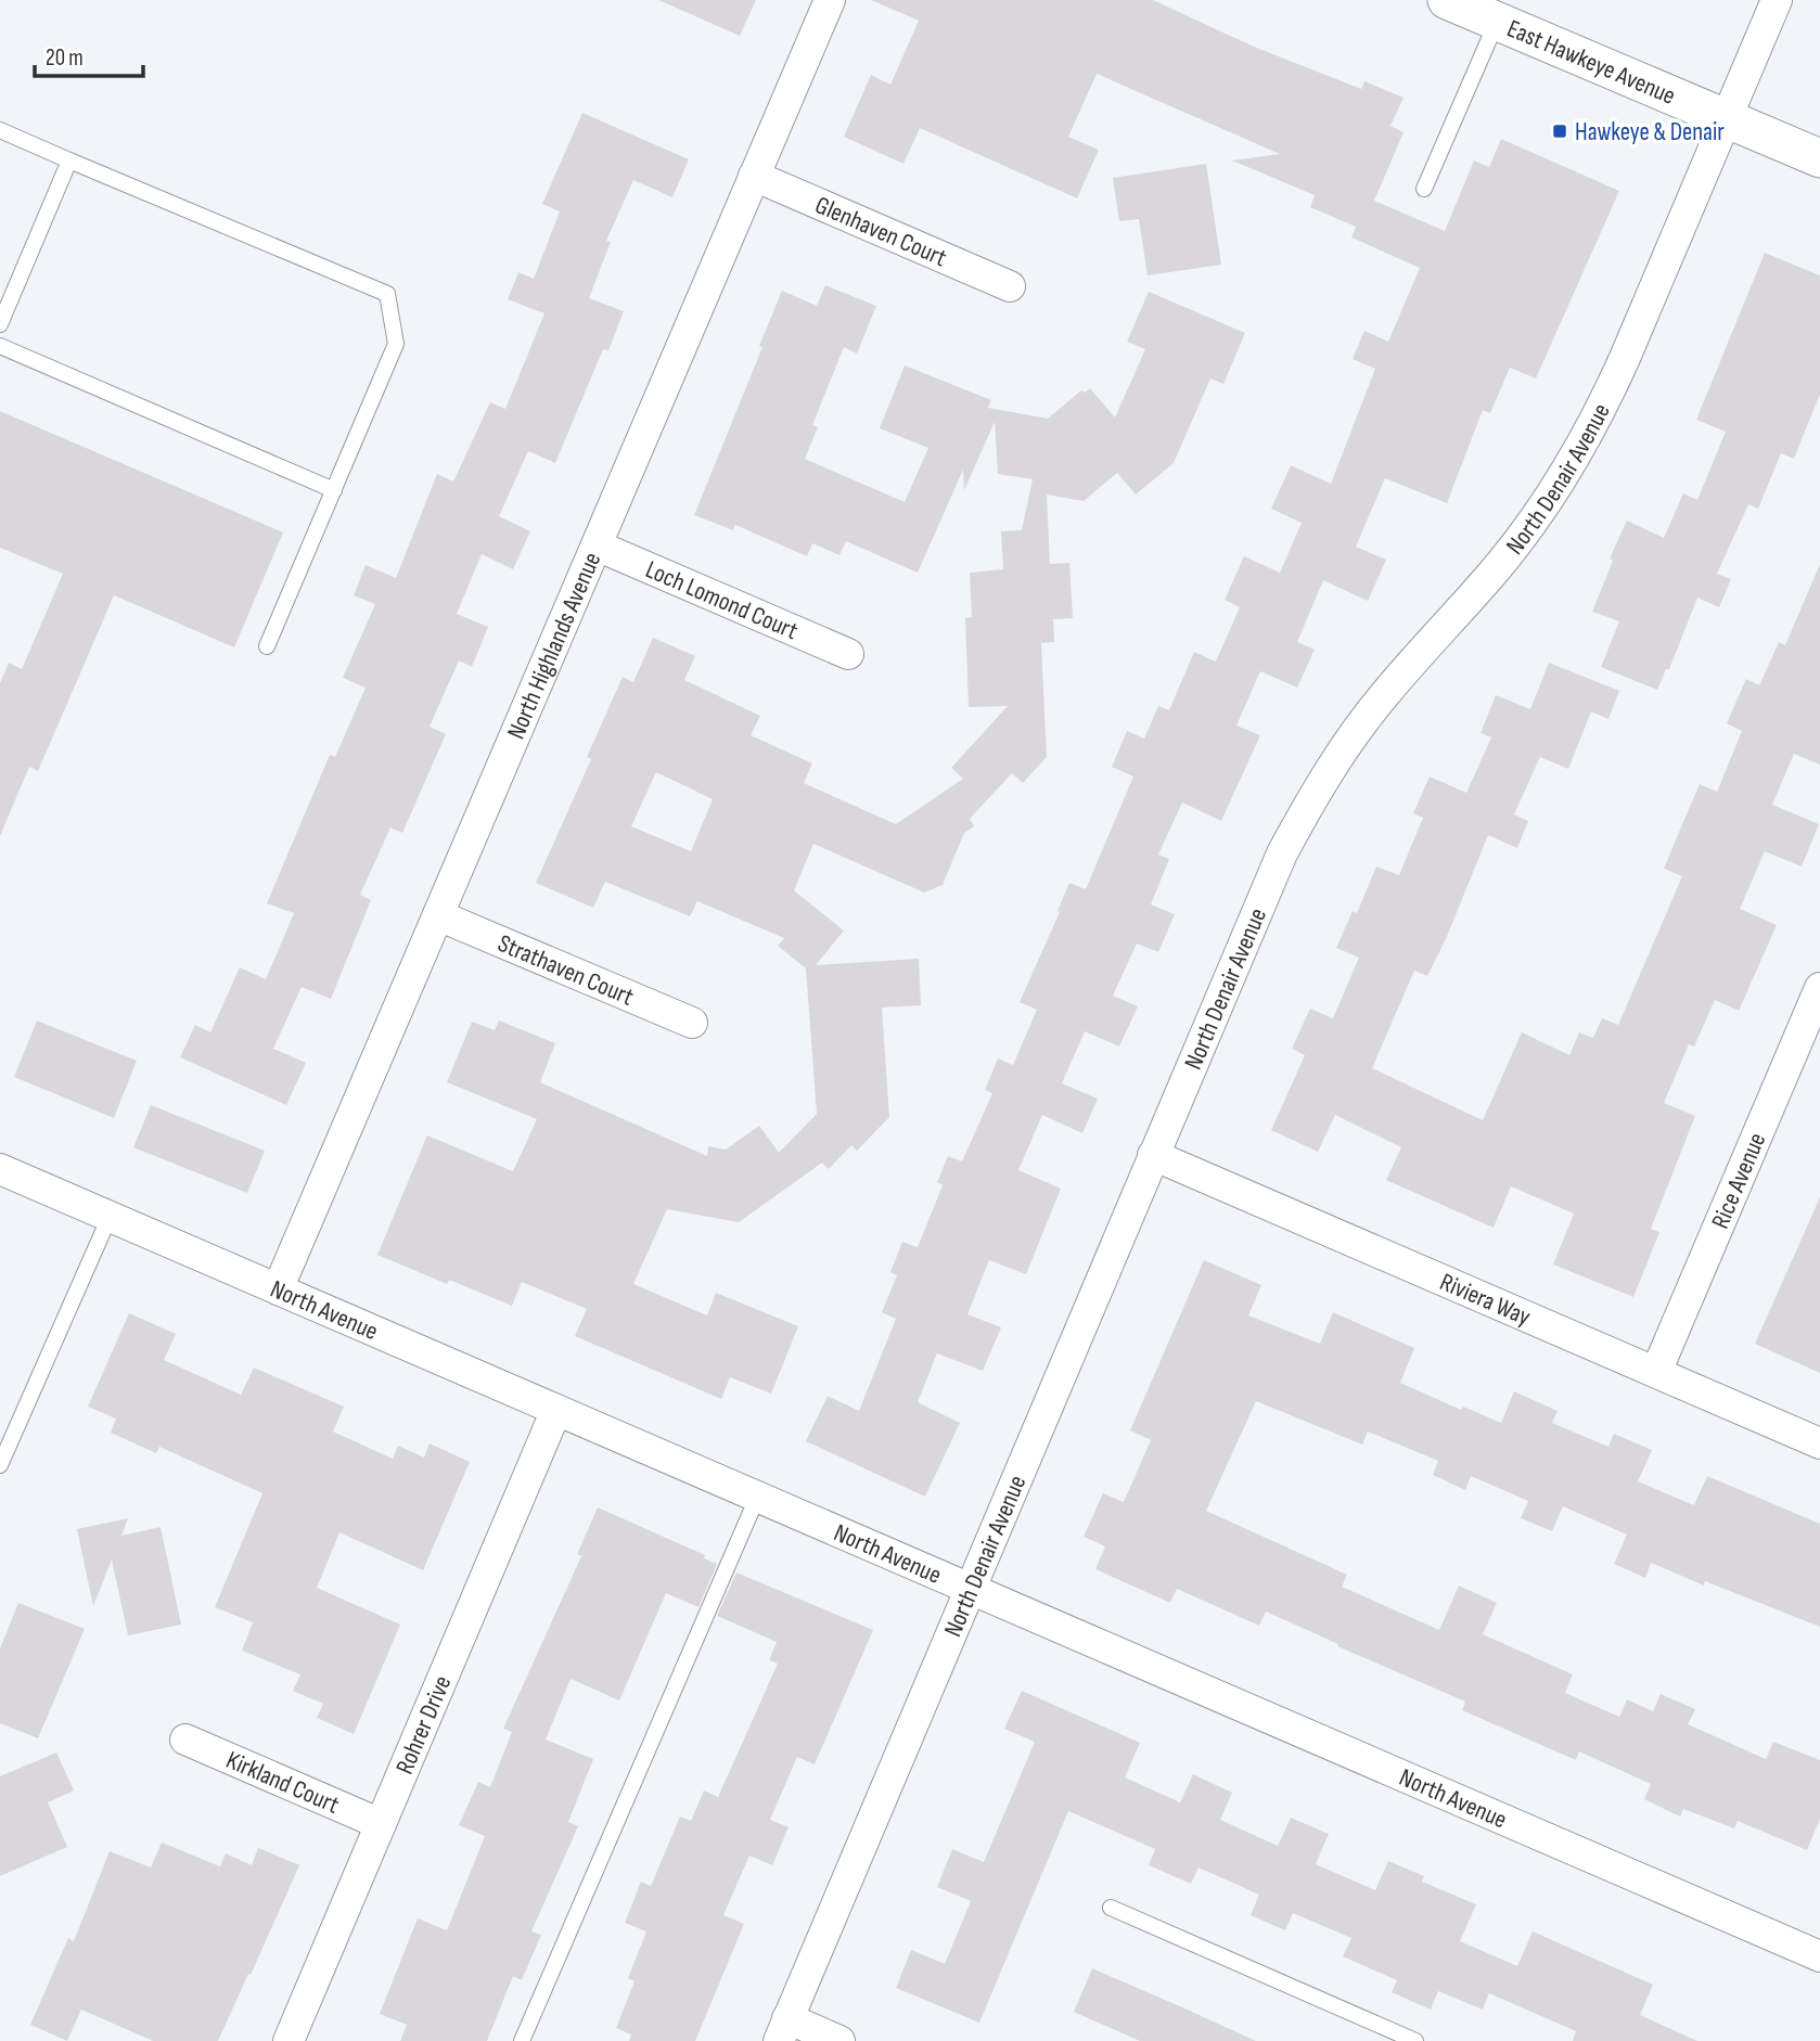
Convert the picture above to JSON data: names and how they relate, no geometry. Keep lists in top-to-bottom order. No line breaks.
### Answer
{"streets":{"street":["East Hawkeye Avenue","Glenhaven Court","North Denair Avenue","Loch Lomond Court","North Highlands Avenue","Strathaven Court","Rice Avenue","Riviera Way","North Avenue","Rohrer Drive","Kirkland Court"]},"crossings":[["East Hawkeye Avenue","North Denair Avenue"],["Glenhaven Court","North Highlands Avenue"],["North Denair Avenue","Riviera Way"],["North Denair Avenue","North Avenue"],["Loch Lomond Court","North Highlands Avenue"],["North Highlands Avenue","Strathaven Court"],["North Highlands Avenue","North Avenue"],["Rice Avenue","Riviera Way"],["North Avenue","Rohrer Drive"],["Rohrer Drive","Kirkland Court"]],"places":{"transit":["Hawkeye & Denair"]},"scale_bar":"20 m"}
